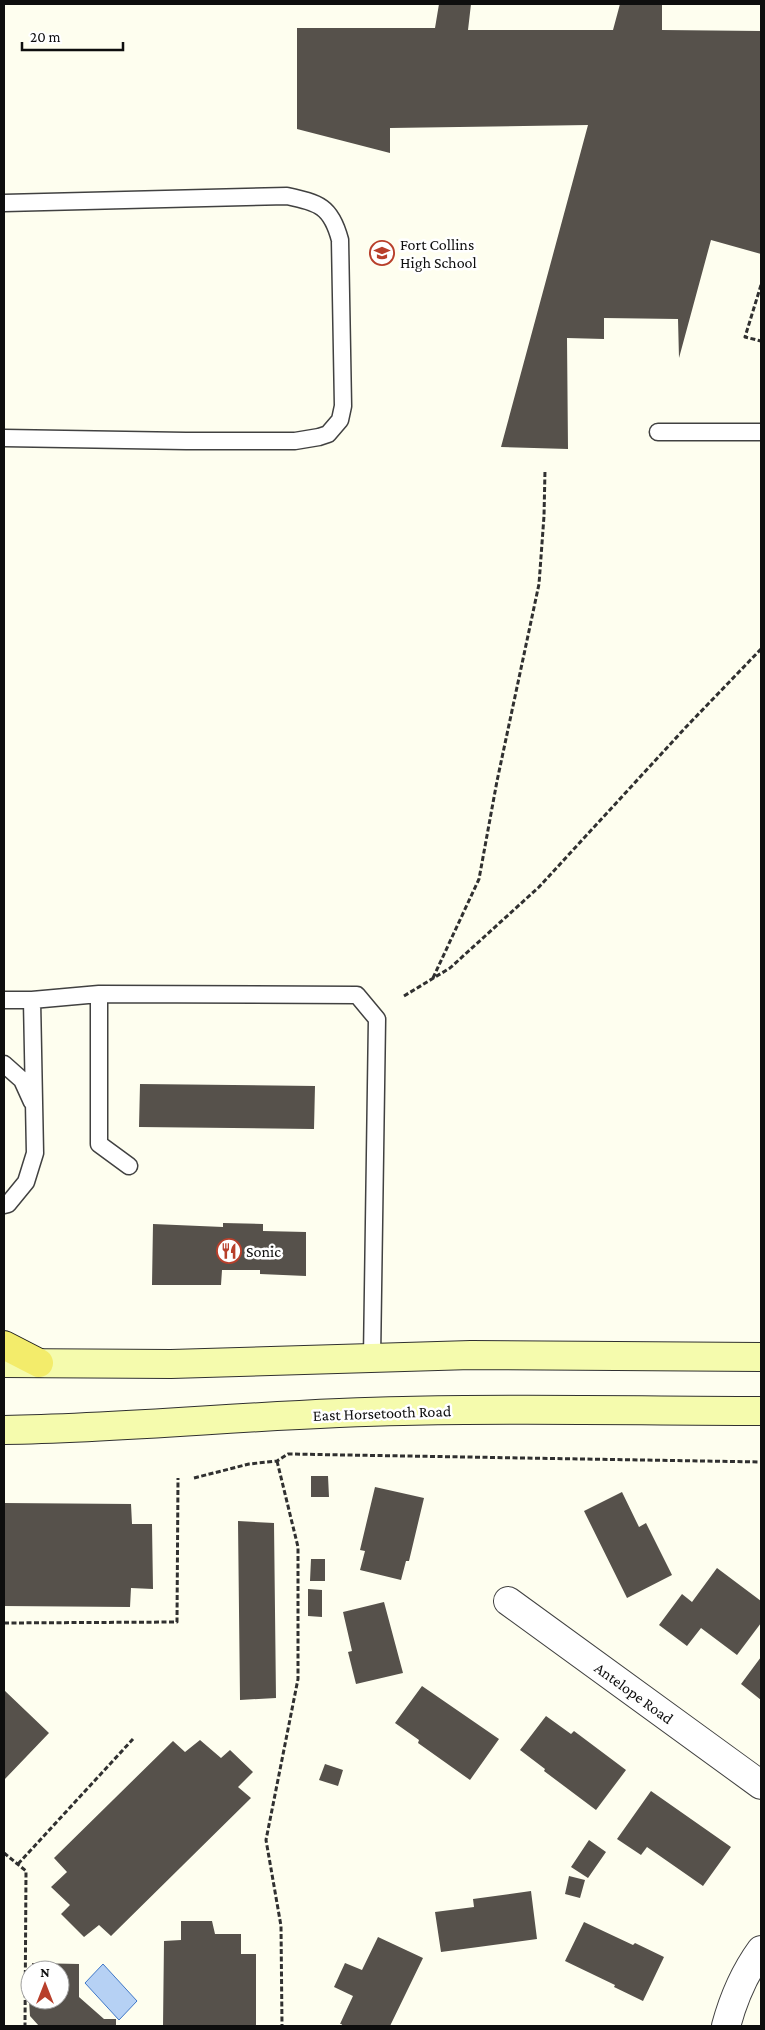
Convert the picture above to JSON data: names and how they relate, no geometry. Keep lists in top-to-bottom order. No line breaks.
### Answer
{"streets":{"main road":["East Horsetooth Road"],"street":["Antelope Road"]},"places":{"school or university":["Fort Collins High School"],"restaurant":["Sonic"]},"scale_bar":"20 m","north":"top"}
